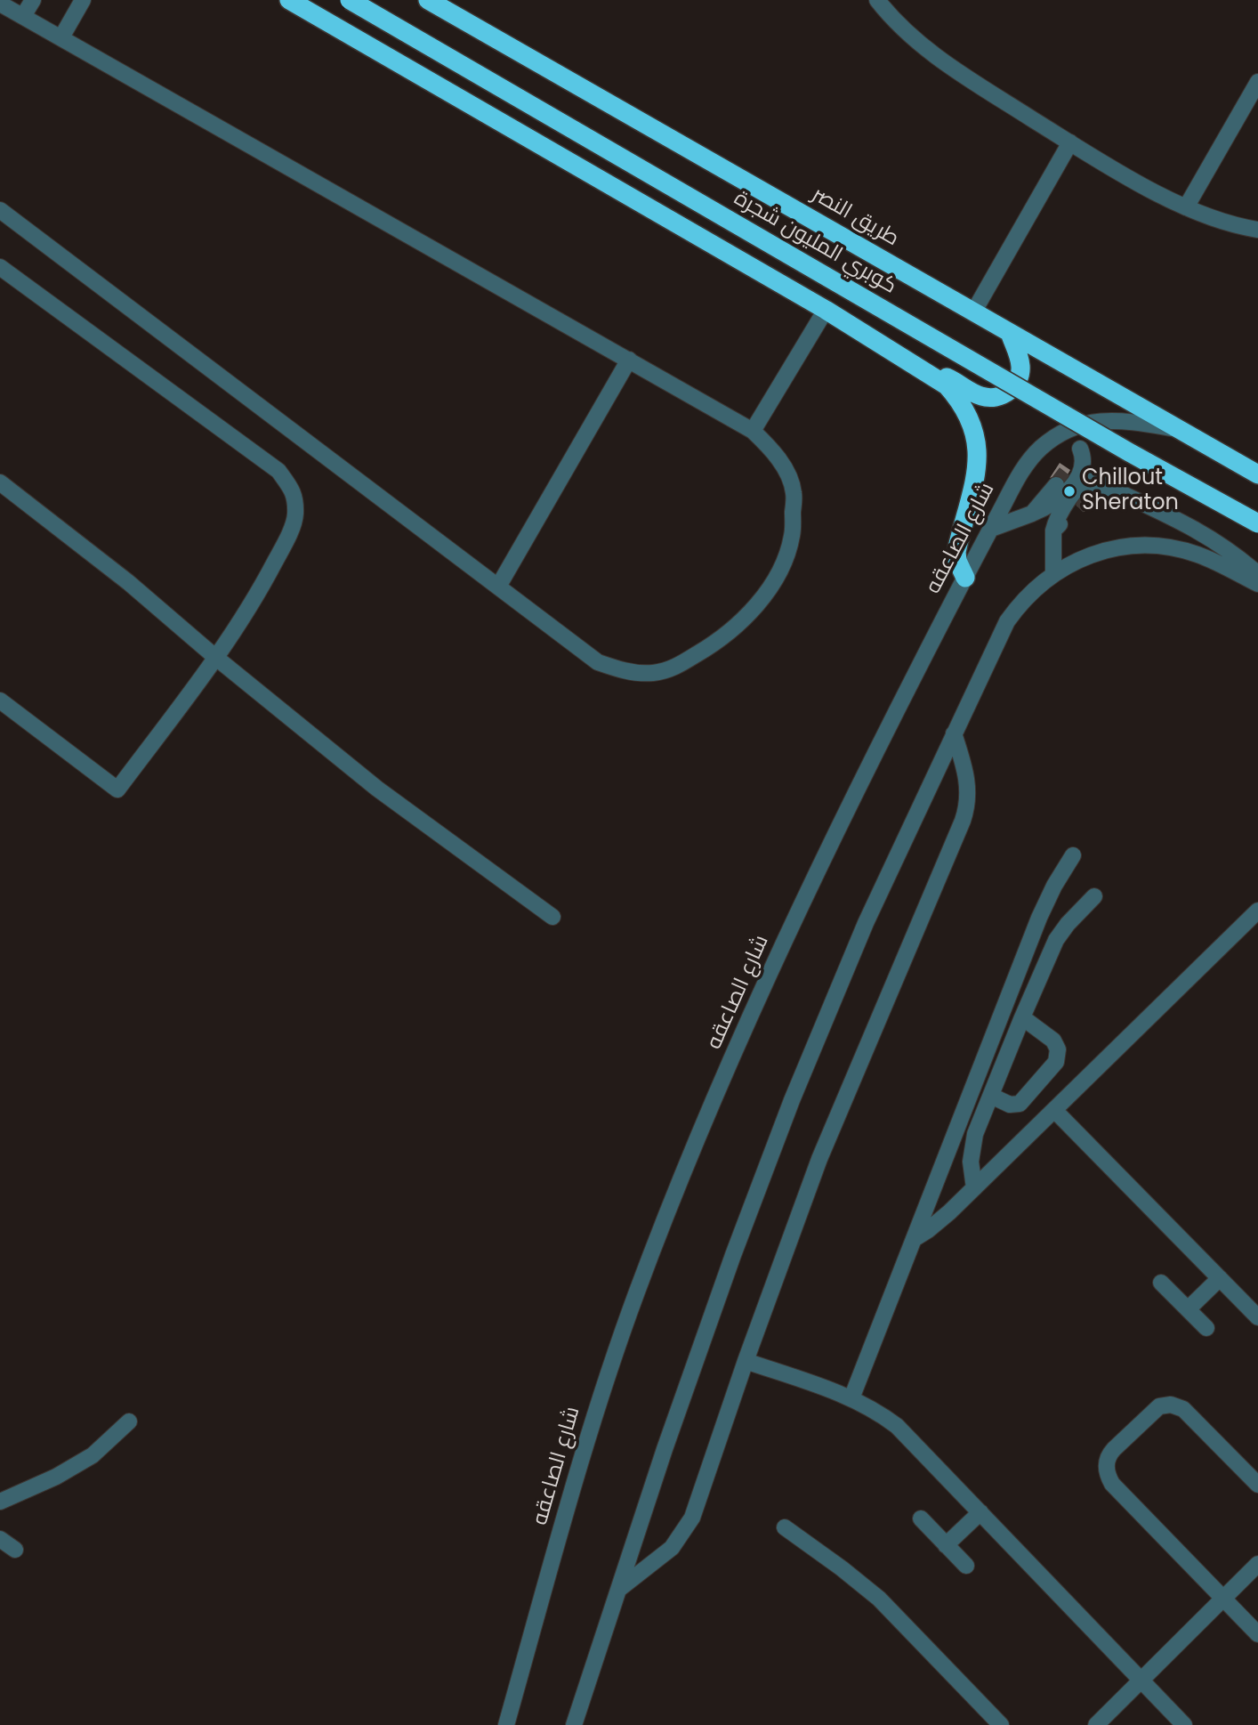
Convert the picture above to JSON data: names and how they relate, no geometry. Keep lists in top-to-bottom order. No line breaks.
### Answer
{"streets":{"highway":["طريق النصر","كوبري المليون شجرة"],"street":["شارع الصاعقه"]},"crossings":[["طريق النصر","شارع الصاعقه"]],"places":["Chillout Sheraton"]}
